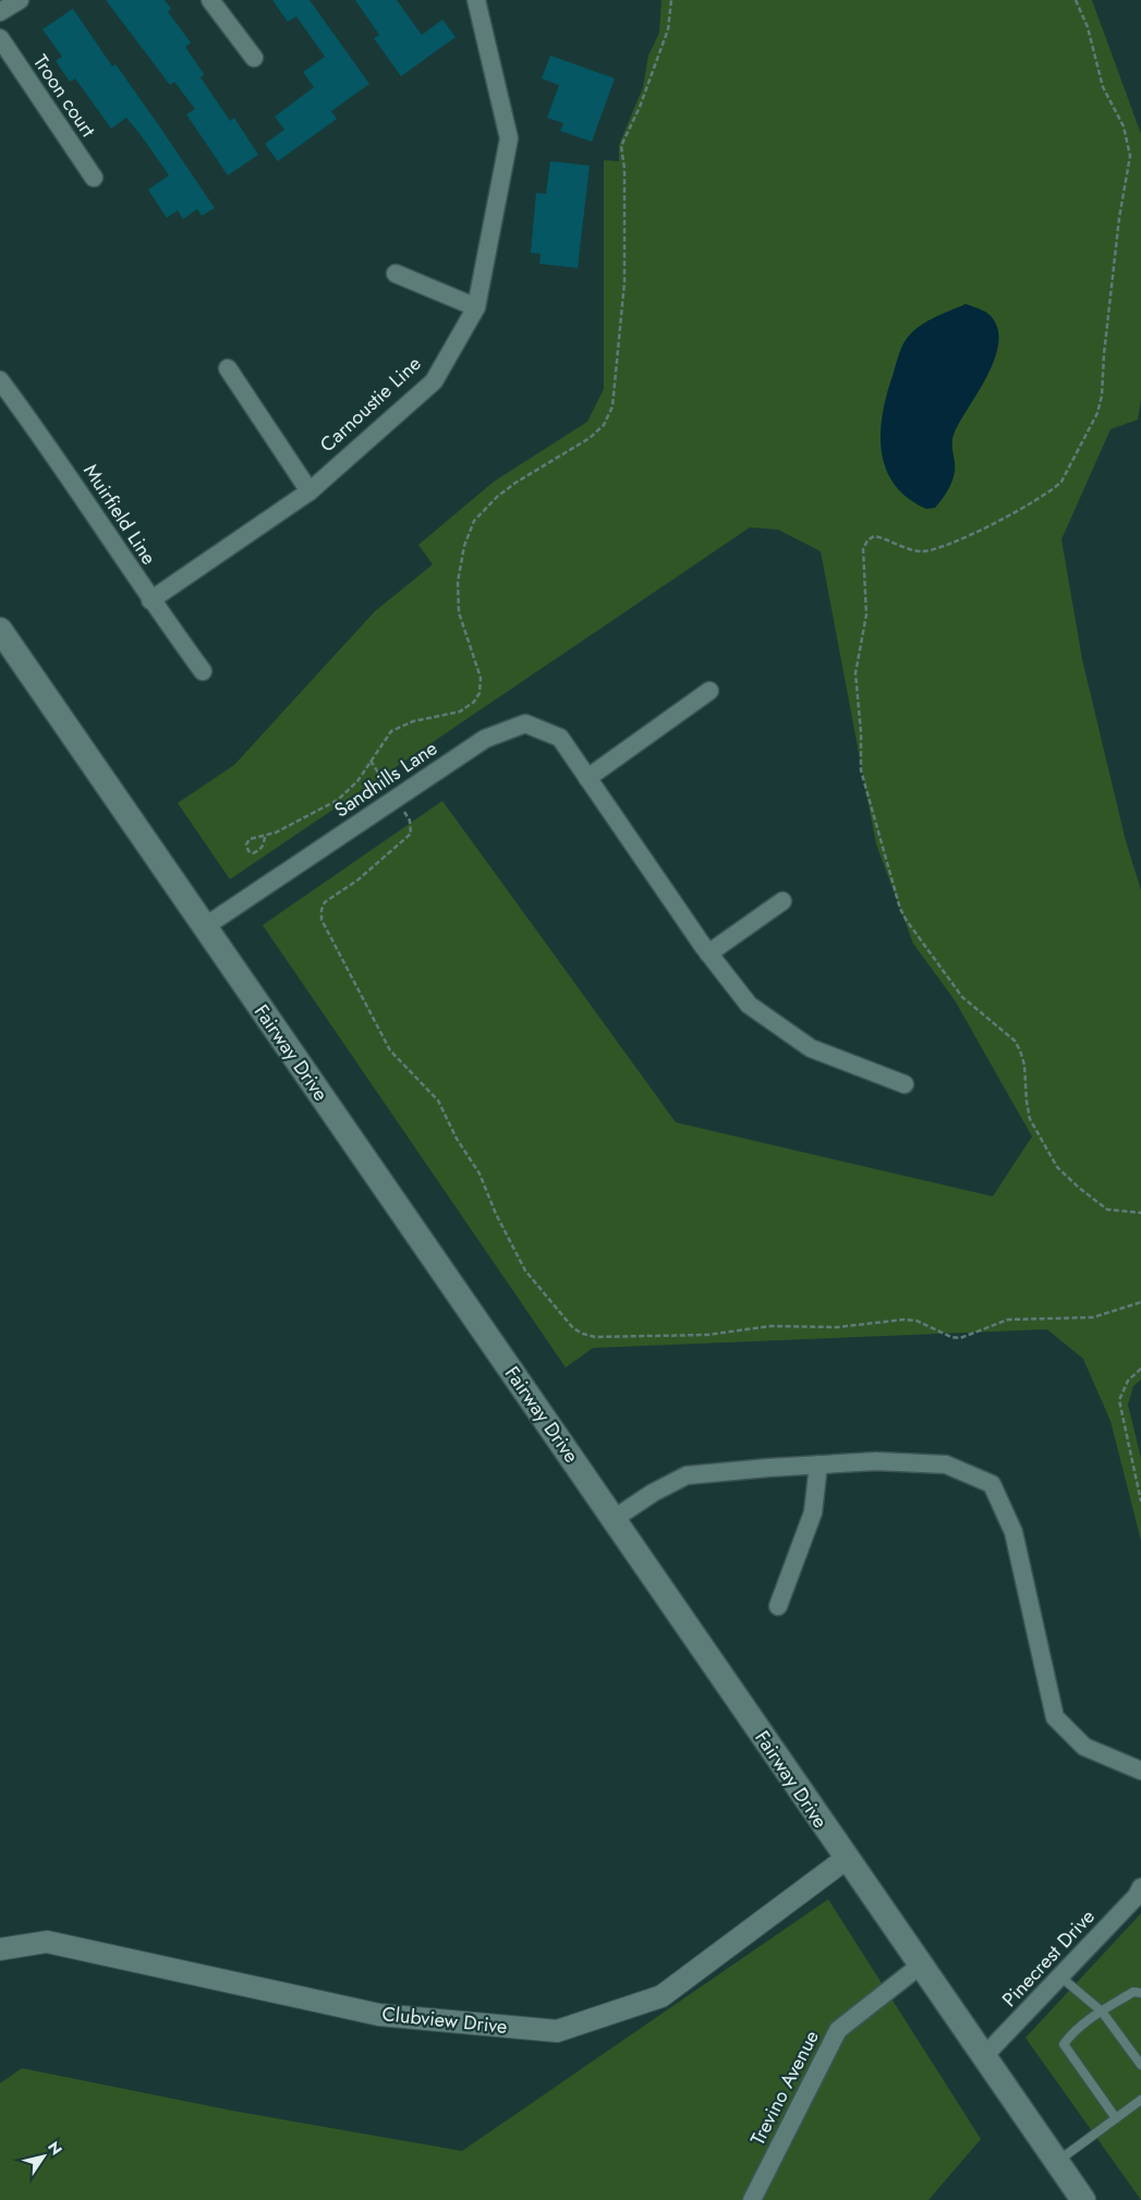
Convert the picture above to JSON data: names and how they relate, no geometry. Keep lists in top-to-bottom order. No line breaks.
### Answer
{"streets":{"main road":["Fairway Drive"],"street":["Troon court","Carnoustie Line","Muirfield Line","Sandhills Lane","Pinecrest Drive","Clubview Drive","Trevino Avenue"]},"crossings":[["Carnoustie Line","Muirfield Line"],["Sandhills Lane","Fairway Drive"],["Fairway Drive","Pinecrest Drive"],["Fairway Drive","Clubview Drive"],["Fairway Drive","Trevino Avenue"]],"north":"top right"}
